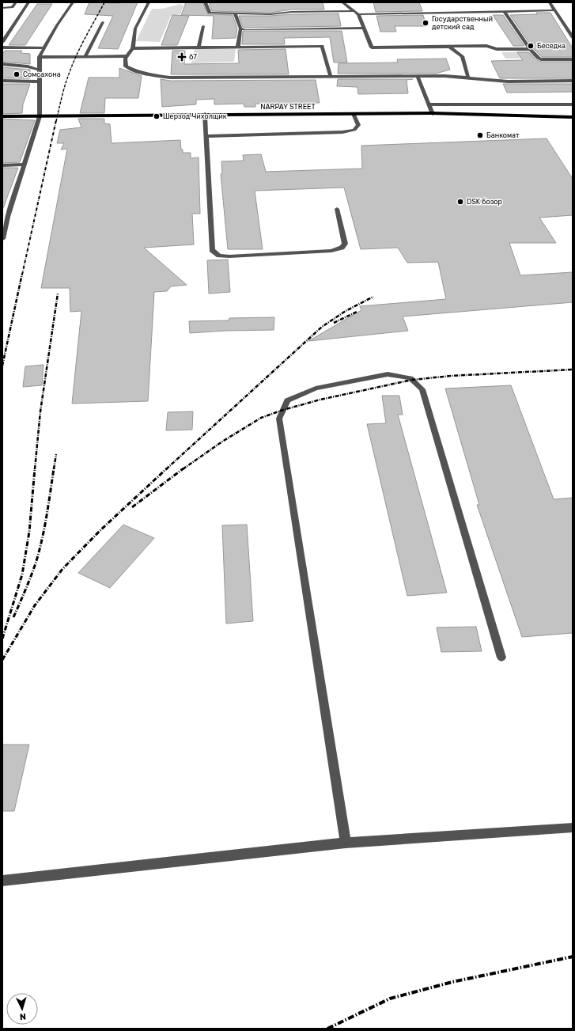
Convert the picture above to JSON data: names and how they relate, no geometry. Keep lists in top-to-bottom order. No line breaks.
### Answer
{"streets":{"main road":["NARPAY STREET"]},"places":{"other":["Государственный детский сад","Беседка","Сомсахона","Шерзод Чихолщик","Банкомат","DSK бозор"],"health":["67"]},"north":"bottom"}
